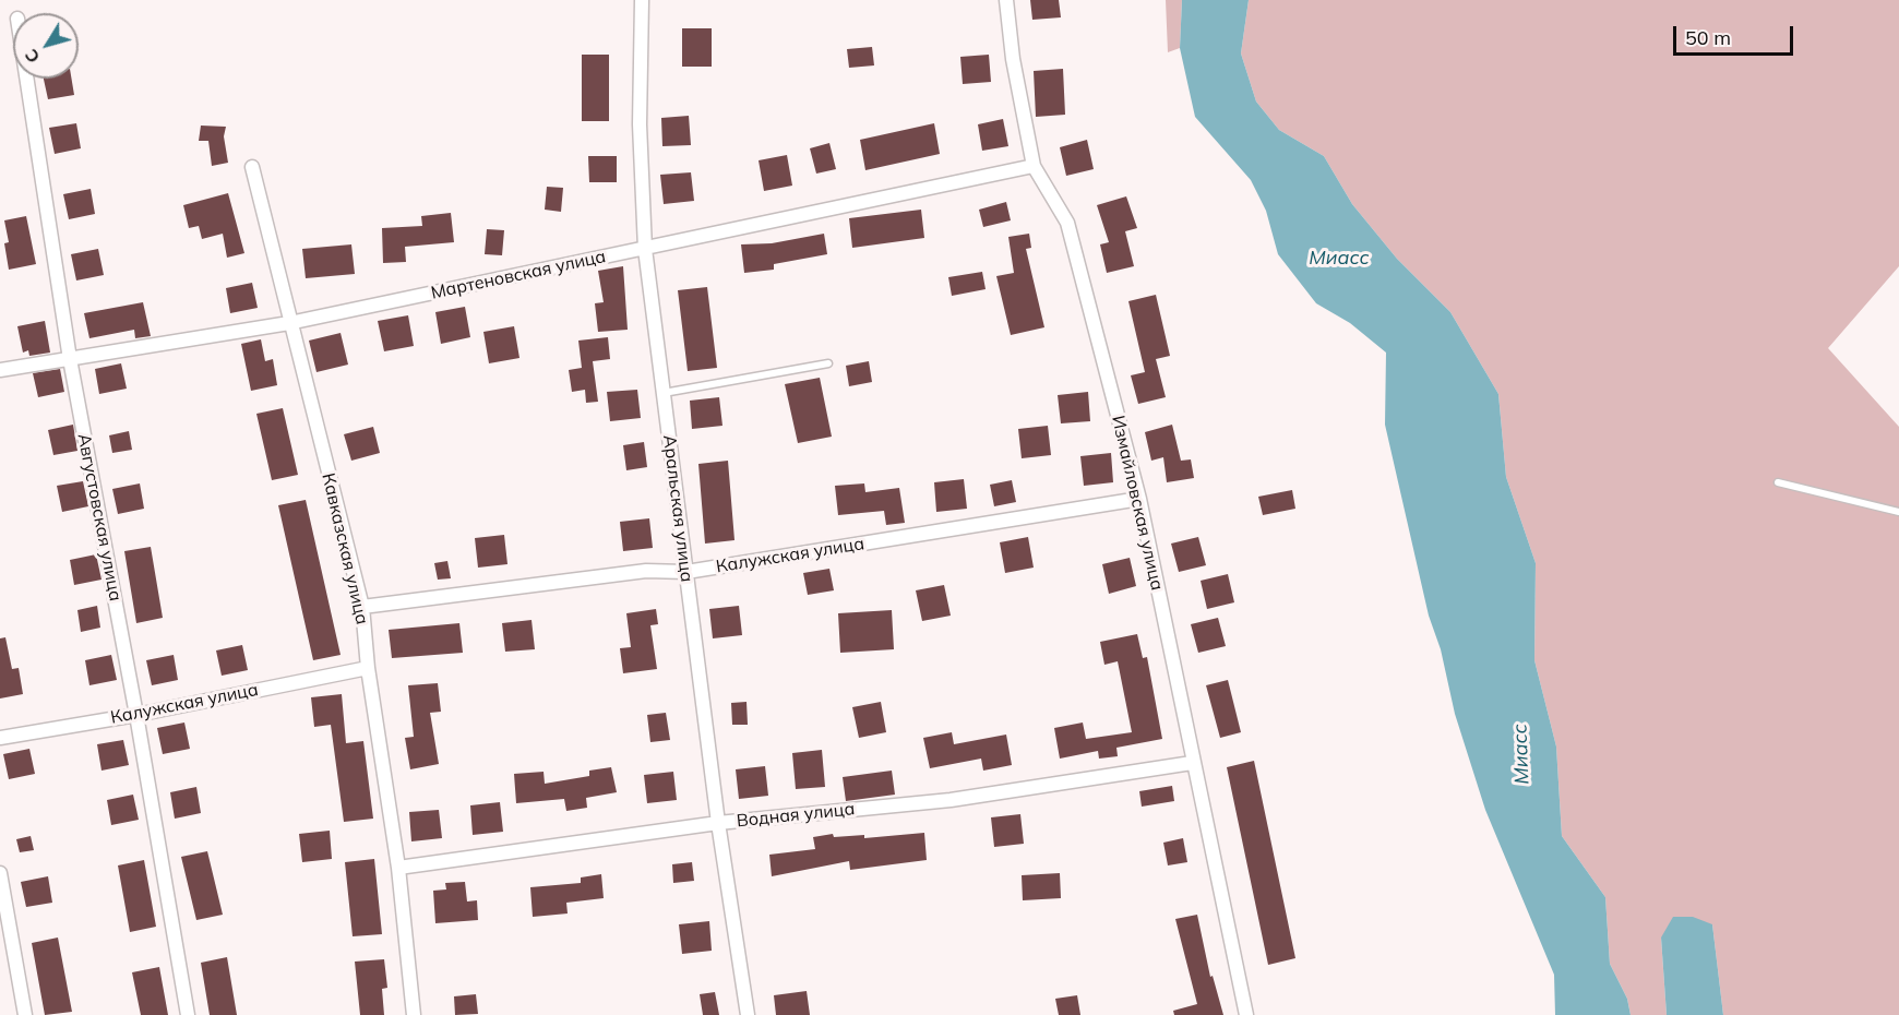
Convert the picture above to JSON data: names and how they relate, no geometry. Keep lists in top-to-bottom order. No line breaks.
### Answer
{"streets":{"street":["Мартеновская улица","Измайловская улица","Аральская улица","Августовская улица","Кавказская улица","Калужская улица","Водная улица"]},"crossings":[["Мартеновская улица","Измайловская улица"],["Мартеновская улица","Аральская улица"],["Мартеновская улица","Августовская улица"],["Мартеновская улица","Кавказская улица"],["Измайловская улица","Калужская улица"],["Измайловская улица","Водная улица"],["Аральская улица","Калужская улица"],["Аральская улица","Водная улица"],["Августовская улица","Калужская улица"],["Кавказская улица","Калужская улица"],["Кавказская улица","Водная улица"]],"water":["Миасс"],"scale_bar":"50 m","north":"bottom left"}
